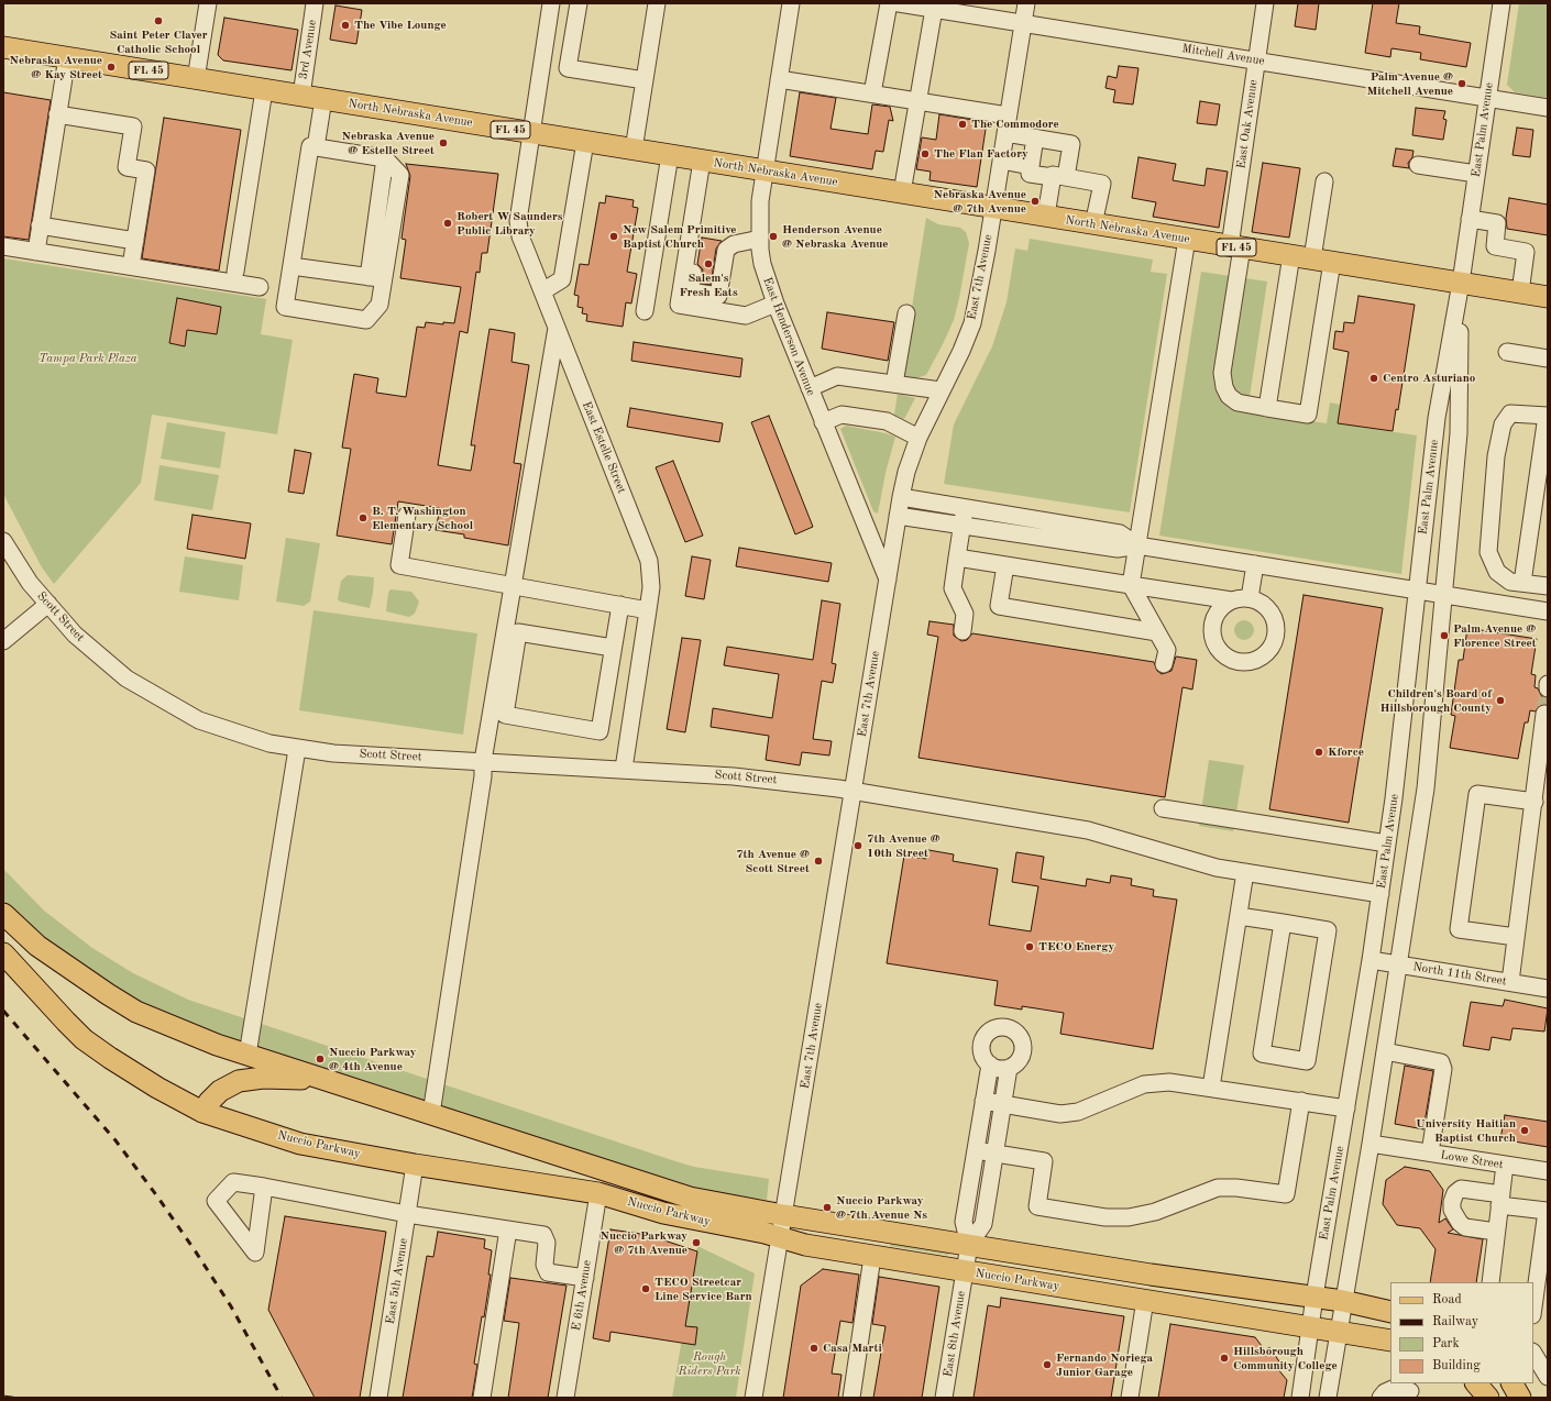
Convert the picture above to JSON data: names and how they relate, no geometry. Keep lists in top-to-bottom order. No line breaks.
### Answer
{"streets":{"main road":["FL 45","North Nebraska Avenue","Nuccio Parkway"],"street":["3rd Avenue","Mitchell Avenue","East Oak Avenue","East Palm Avenue","East 7th Avenue","East Henderson Avenue","East Estelle Street","Scott Street","North 11th Street","Lowe Street","East 5th Avenue","E 6th Avenue","East 8th Avenue"]},"crossings":[["3rd Avenue","North Nebraska Avenue"],["Mitchell Avenue","East Oak Avenue"],["Mitchell Avenue","East Palm Avenue"],["Mitchell Avenue","East 7th Avenue"],["North Nebraska Avenue","East Oak Avenue"],["North Nebraska Avenue","East Palm Avenue"],["North Nebraska Avenue","East 7th Avenue"],["North Nebraska Avenue","East Henderson Avenue"],["North Nebraska Avenue","East Estelle Street"],["East Palm Avenue","Scott Street"],["East Palm Avenue","North 11th Street"],["East Palm Avenue","Nuccio Parkway"],["East Palm Avenue","Lowe Street"],["East 7th Avenue","East Henderson Avenue"],["East 7th Avenue","Scott Street"],["East 7th Avenue","Nuccio Parkway"],["East Estelle Street","Scott Street"],["Nuccio Parkway","East 5th Avenue"],["Nuccio Parkway","E 6th Avenue"],["Nuccio Parkway","East 8th Avenue"]],"parks":["Tampa Park Plaza","Rough Riders Park"],"places":["Saint Peter Claver Catholic School","The Vibe Lounge","Nebraska Avenue @ Kay Street","Palm Avenue @ Mitchell Avenue","The Commodore","Nebraska Avenue @ Estelle Street","The Flan Factory","Nebraska Avenue @ 7th Avenue","Robert W Saunders Public Library","New Salem Primitive Baptist Church","Henderson Avenue @ Nebraska Avenue","Salem's Fresh Eats","Centro Asturiano","B. T. Washington Elementary School","Palm Avenue @ Florence Street","Children's Board of Hillsborough County","Kforce","7th Avenue @ 10th Street","7th Avenue @ Scott Street","TECO Energy","Nuccio Parkway @ 4th Avenue","University Haitian Baptist Church","Nuccio Parkway @ 7th Avenue Ns","Nuccio Parkway @ 7th Avenue","TECO Streetcar Line Service Barn","Casa Marti","Hillsborough Community College","Fernando Noriega Junior Garage"],"legend":["Road","Railway","Park","Building"]}
